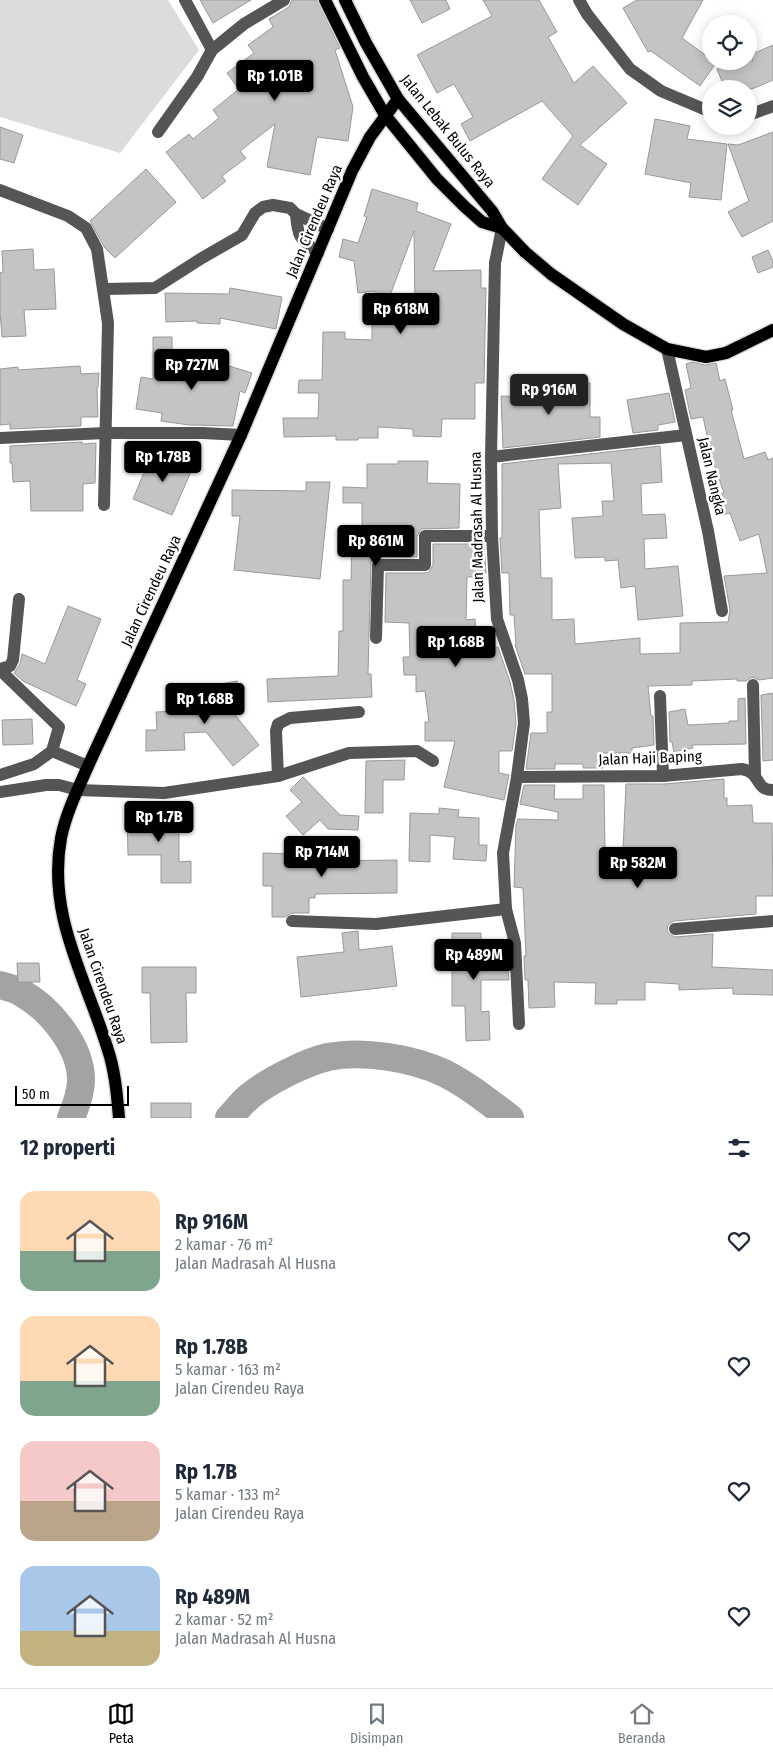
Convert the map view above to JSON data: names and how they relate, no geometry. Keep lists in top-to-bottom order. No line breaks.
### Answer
{"streets":{"main road":["Jalan Lebak Bulus Raya","Jalan Cirendeu Raya"],"street":["Jalan Nangka","Jalan Madrasah Al Husna","Jalan Haji Baping"]},"crossings":[["Jalan Lebak Bulus Raya","Jalan Cirendeu Raya"],["Jalan Lebak Bulus Raya","Jalan Nangka"],["Jalan Lebak Bulus Raya","Jalan Madrasah Al Husna"],["Jalan Madrasah Al Husna","Jalan Haji Baping"]],"scale_bar":"50 m","page":{"price":["Rp 1.01B","Rp 618M","Rp 727M","Rp 916M","Rp 1.78B","Rp 861M","Rp 1.68B","Rp 1.68B","Rp 1.7B","Rp 714M","Rp 582M","Rp 489M"],"scale":"50 m","heading":"12 properti","list":[{"name":"Rp 916M","note":"2 kamar · 76 m² · Jalan Madrasah Al Husna"},{"name":"Rp 1.78B","note":"5 kamar · 163 m² · Jalan Cirendeu Raya"},{"name":"Rp 1.7B","note":"5 kamar · 133 m² · Jalan Cirendeu Raya"},{"name":"Rp 489M","note":"2 kamar · 52 m² · Jalan Madrasah Al Husna"}],"tabs":["Peta","Disimpan","Beranda"]}}
